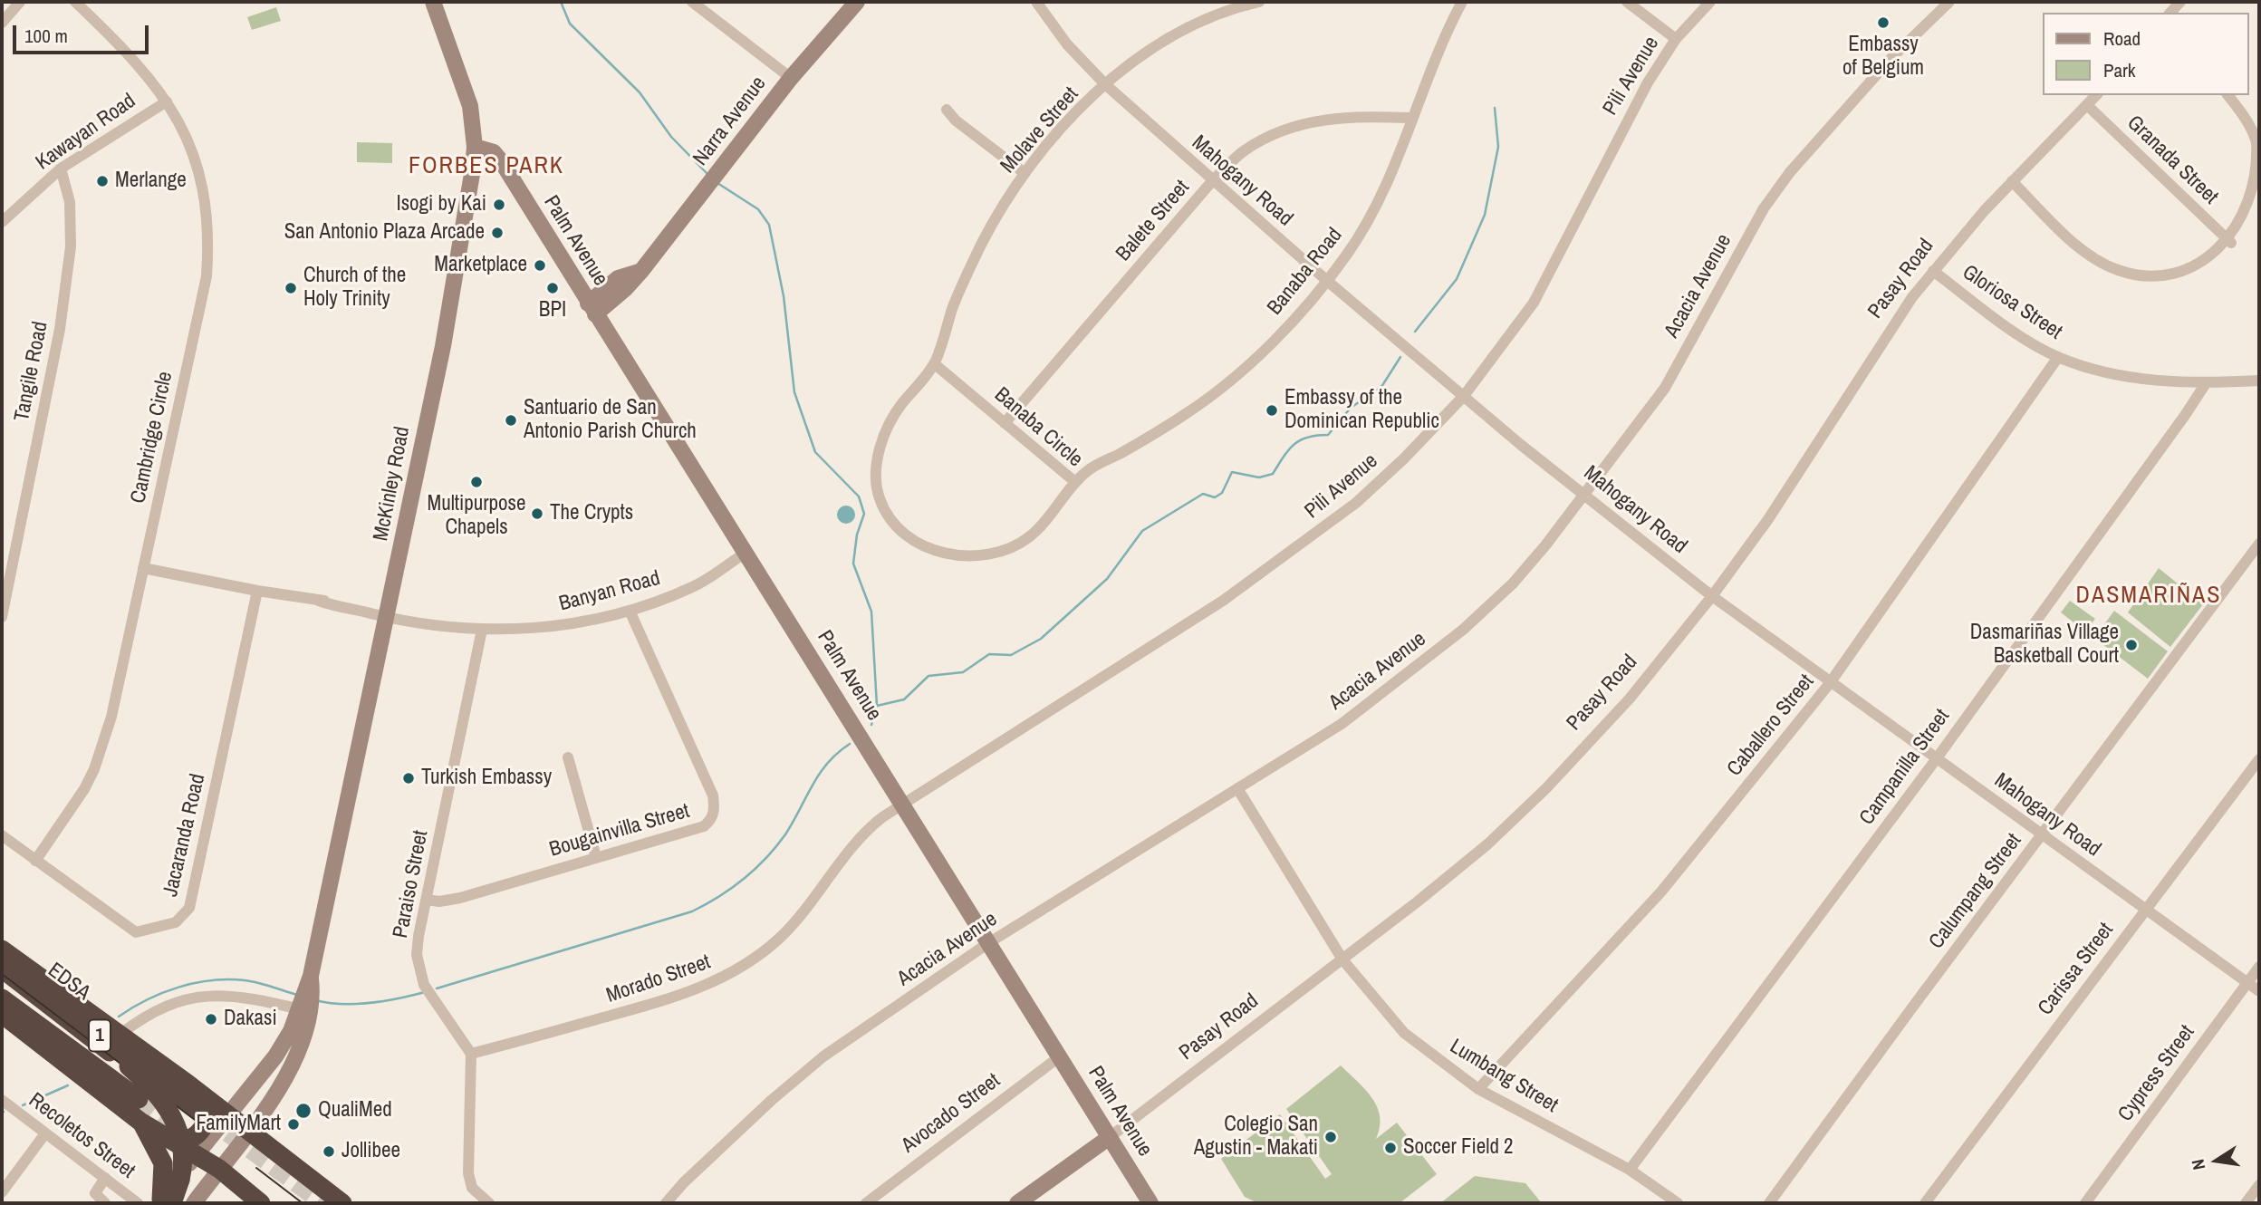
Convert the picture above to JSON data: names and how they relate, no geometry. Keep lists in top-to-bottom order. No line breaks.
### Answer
{"streets":{"highway":["EDSA","1"],"street":["Pili Avenue","Narra Avenue","Molave Street","Kawayan Road","Granada Street","Mahogany Road","Balete Street","Palm Avenue","Banaba Road","Pasay Road","Acacia Avenue","Gloriosa Street","Tangile Road","Banaba Circle","Cambridge Circle","McKinley Road","Banyan Road","Caballero Street","Campanilla Street","Bougainvilla Street","Jacaranda Road","Paraiso Street","Calumpang Street","Carissa Street","Morado Street","Cypress Street","Lumbang Street","Avocado Street","Recoletos Street"]},"crossings":[["Pili Avenue","Mahogany Road"],["Pili Avenue","Palm Avenue"],["Pili Avenue","Morado Street"],["Narra Avenue","Palm Avenue"],["Molave Street","Mahogany Road"],["Molave Street","Balete Street"],["Molave Street","Banaba Road"],["Molave Street","Banaba Circle"],["Kawayan Road","Tangile Road"],["Kawayan Road","Cambridge Circle"],["Granada Street","Pasay Road"],["Mahogany Road","Balete Street"],["Mahogany Road","Banaba Road"],["Mahogany Road","Pasay Road"],["Mahogany Road","Acacia Avenue"],["Mahogany Road","Caballero Street"],["Mahogany Road","Campanilla Street"],["Mahogany Road","Calumpang Street"],["Mahogany Road","Carissa Street"],["Mahogany Road","Cypress Street"],["Balete Street","Banaba Road"],["Balete Street","Banaba Circle"],["Palm Avenue","Pasay Road"],["Palm Avenue","Acacia Avenue"],["Palm Avenue","McKinley Road"],["Palm Avenue","Banyan Road"],["Palm Avenue","Morado Street"],["Palm Avenue","Avocado Street"],["Banaba Road","Banaba Circle"],["Pasay Road","Gloriosa Street"],["Pasay Road","Lumbang Street"],["Acacia Avenue","Lumbang Street"],["Gloriosa Street","Caballero Street"],["Gloriosa Street","Campanilla Street"],["Cambridge Circle","Banyan Road"],["Cambridge Circle","Jacaranda Road"],["McKinley Road","Banyan Road"],["McKinley Road","1"],["Banyan Road","Bougainvilla Street"],["Banyan Road","Jacaranda Road"],["Banyan Road","Paraiso Street"],["Caballero Street","Lumbang Street"],["Campanilla Street","Lumbang Street"],["Bougainvilla Street","Paraiso Street"],["Paraiso Street","Morado Street"],["EDSA","1"]],"districts":["FORBES PARK","DASMARIÑAS"],"places":["Embassy of Belgium","Merlange","Isogi by Kai","San Antonio Plaza Arcade","Marketplace","Church of the Holy Trinity","BPI","Embassy of the Dominican Republic","Santuario de San Antonio Parish Church","Multipurpose Chapels","The Crypts","Dasmariñas Village Basketball Court","Turkish Embassy","Dakasi","QualiMed","FamilyMart","Colegio San Agustin - Makati","Soccer Field 2","Jollibee"],"legend":["Road","Park"],"scale_bar":"100 m","north":"left"}
